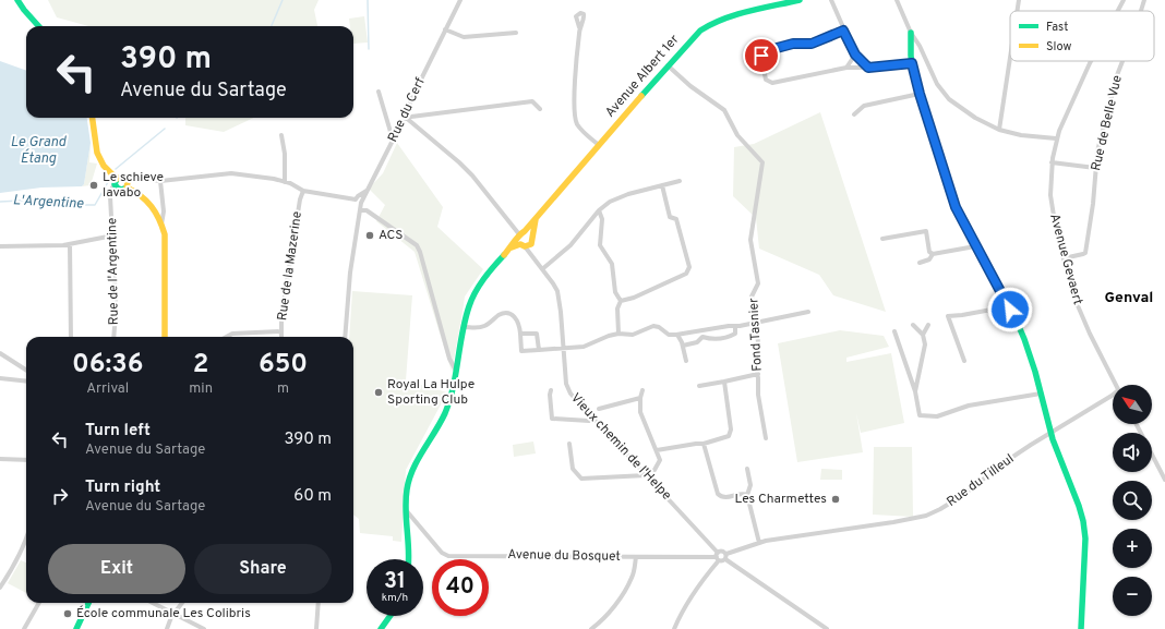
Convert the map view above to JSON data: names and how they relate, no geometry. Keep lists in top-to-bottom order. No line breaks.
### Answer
{"streets":{"main road":["Avenue Albert 1er"],"street":["Rue du Cerf","Rue de Belle Vue","Avenue Gevaert","Rue de la Mazerine","Rue de l'Argentine","Fond Tasnier","Vieux chemin de l'Helpe","Rue du Tilleul","Avenue du Bosquet"]},"crossings":[["Avenue Albert 1er","Fond Tasnier"],["Avenue Albert 1er","Vieux chemin de l'Helpe"],["Avenue Albert 1er","Avenue du Bosquet"],["Rue du Cerf","Vieux chemin de l'Helpe"],["Rue de Belle Vue","Avenue Gevaert"],["Vieux chemin de l'Helpe","Avenue du Bosquet"]],"districts":["Genval"],"water":["Le Grand Étang","L'Argentine"],"places":["Le schieve lavabo","ACS","Royal La Hulpe Sporting Club","Les Charmettes","École communale Les Colibris"],"legend":["Fast","Slow"],"north":"top left","page":{"turn":["390 m","Avenue du Sartage"],"eta":["06:36","Arrival","2","min","650","m"],"map_buttons":["+","−"],"list":[{"name":"Turn left","note":"Avenue du Sartage","value":"390 m"},{"name":"Turn right","note":"Avenue du Sartage","value":"60 m"}],"buttons":["Exit","Share"],"speed":"31 km/h","limit":"40"}}
